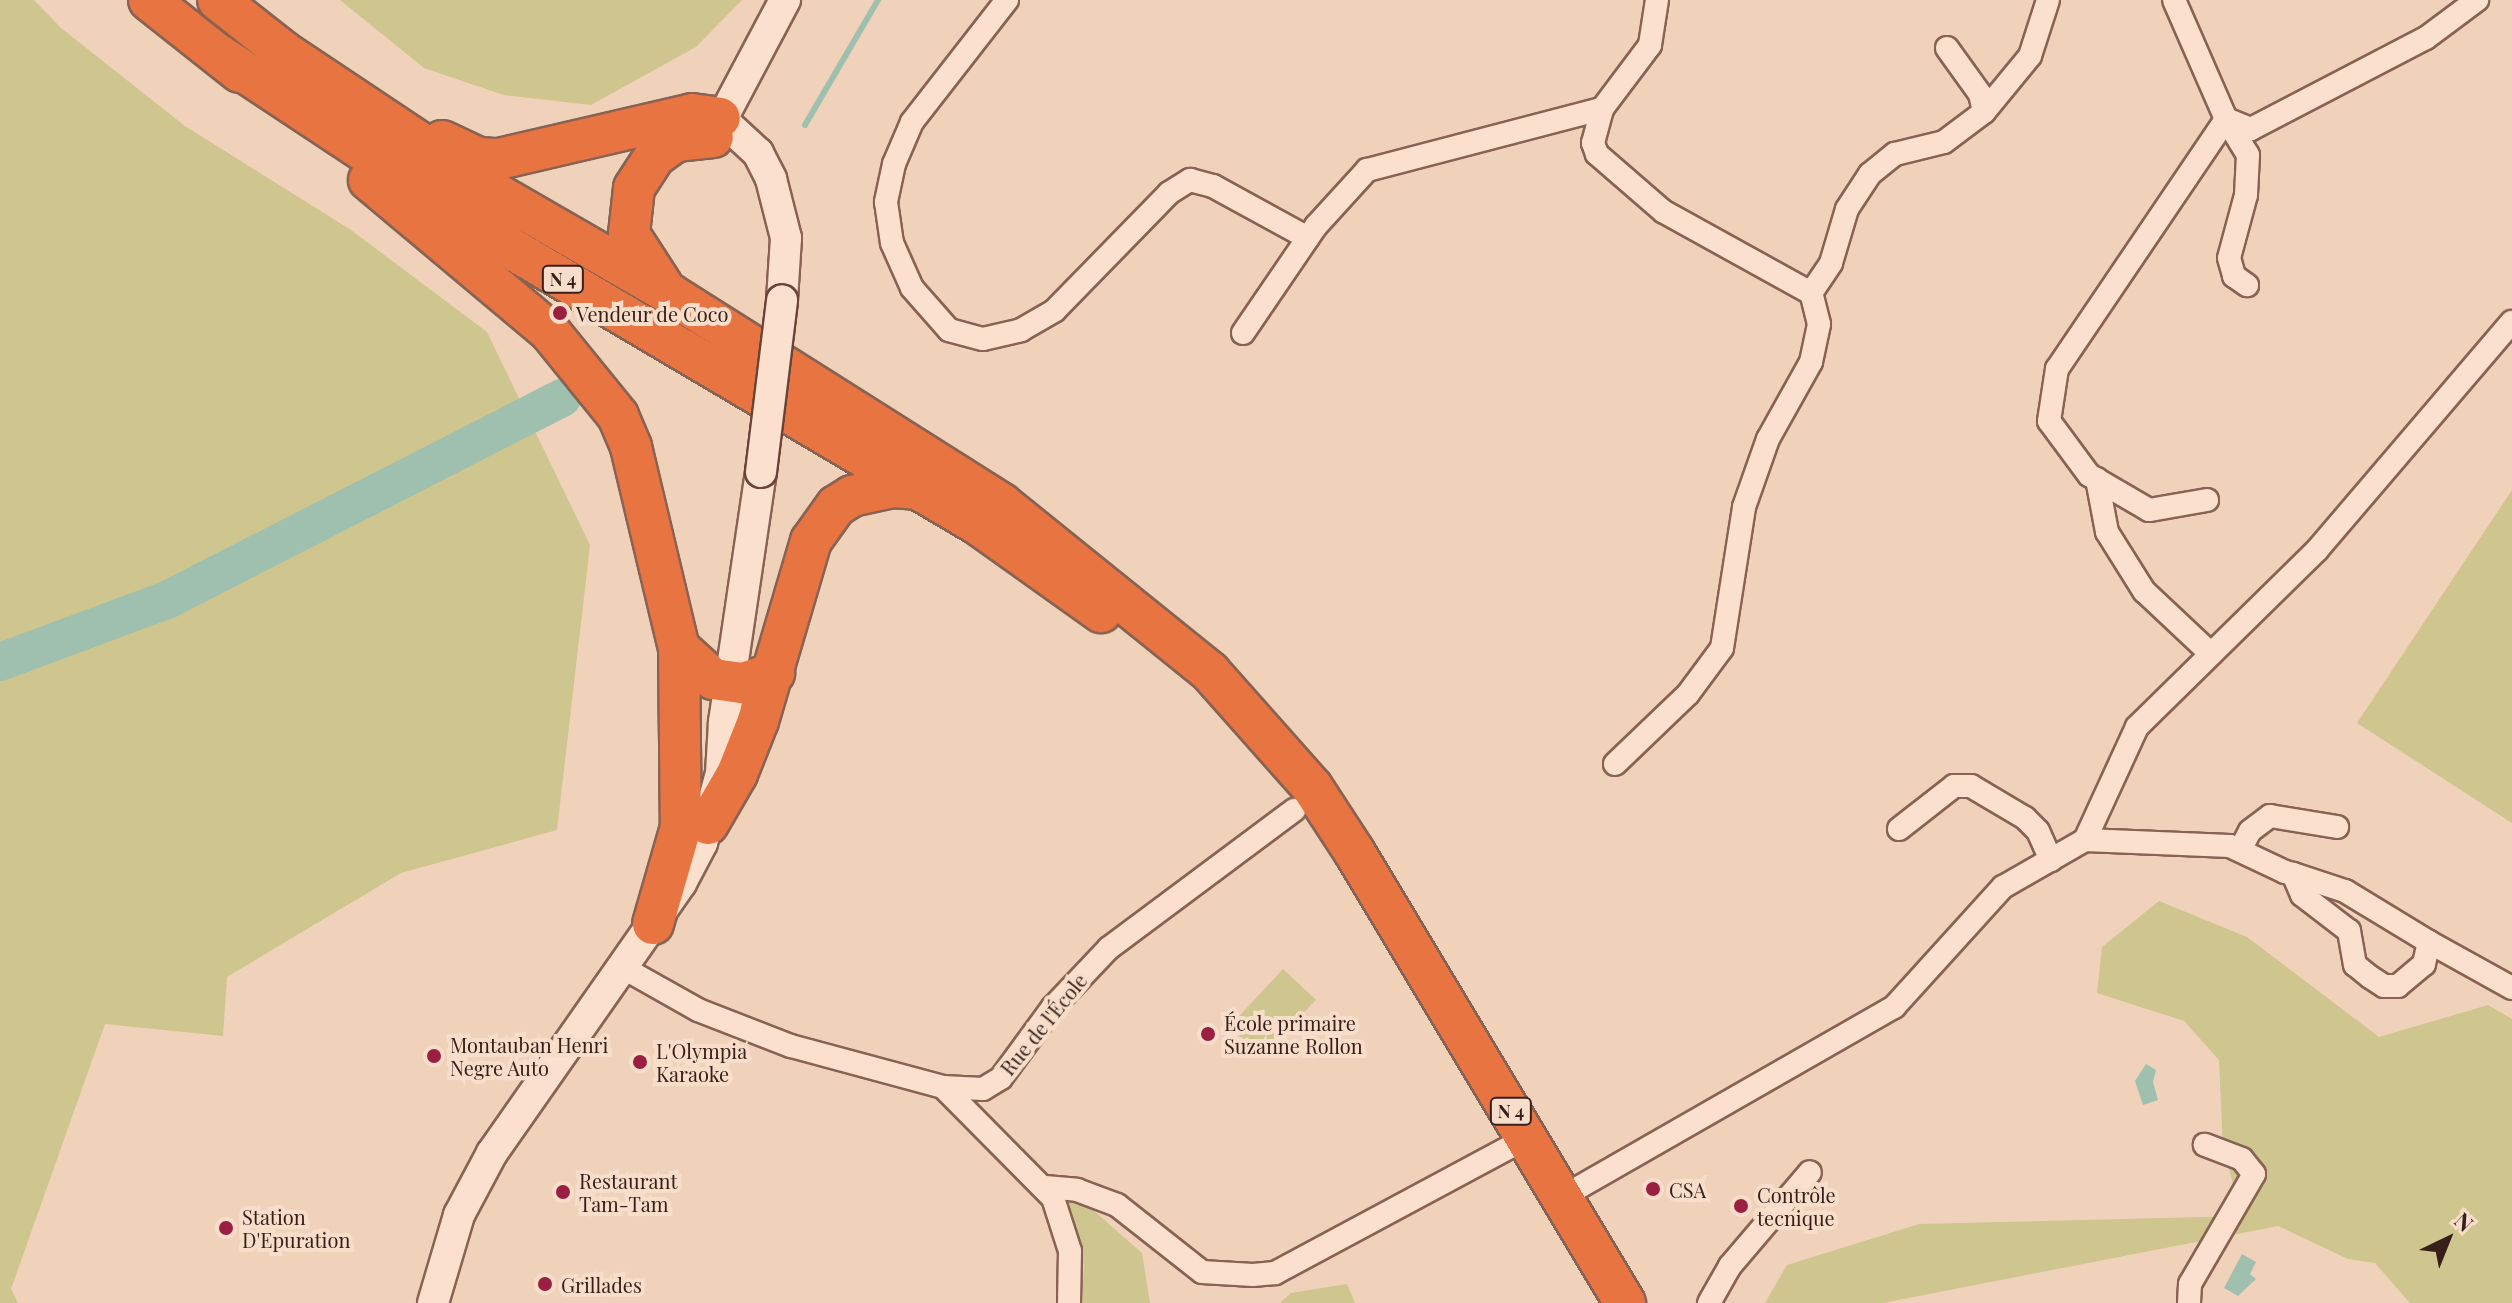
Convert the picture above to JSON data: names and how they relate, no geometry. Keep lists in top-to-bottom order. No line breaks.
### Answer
{"streets":{"highway":["N 4"],"street":["Rue de l'École"]},"crossings":[["N 4","Rue de l'École"]],"places":["Vendeur de Coco","École primaire Suzanne Rollon","Montauban Henri Negre Auto","L'Olympia Karaoke","CSA","Restaurant Tam-Tam","Contrôle tecnique","Station D'Epuration","Grillades"],"north":"top right"}
